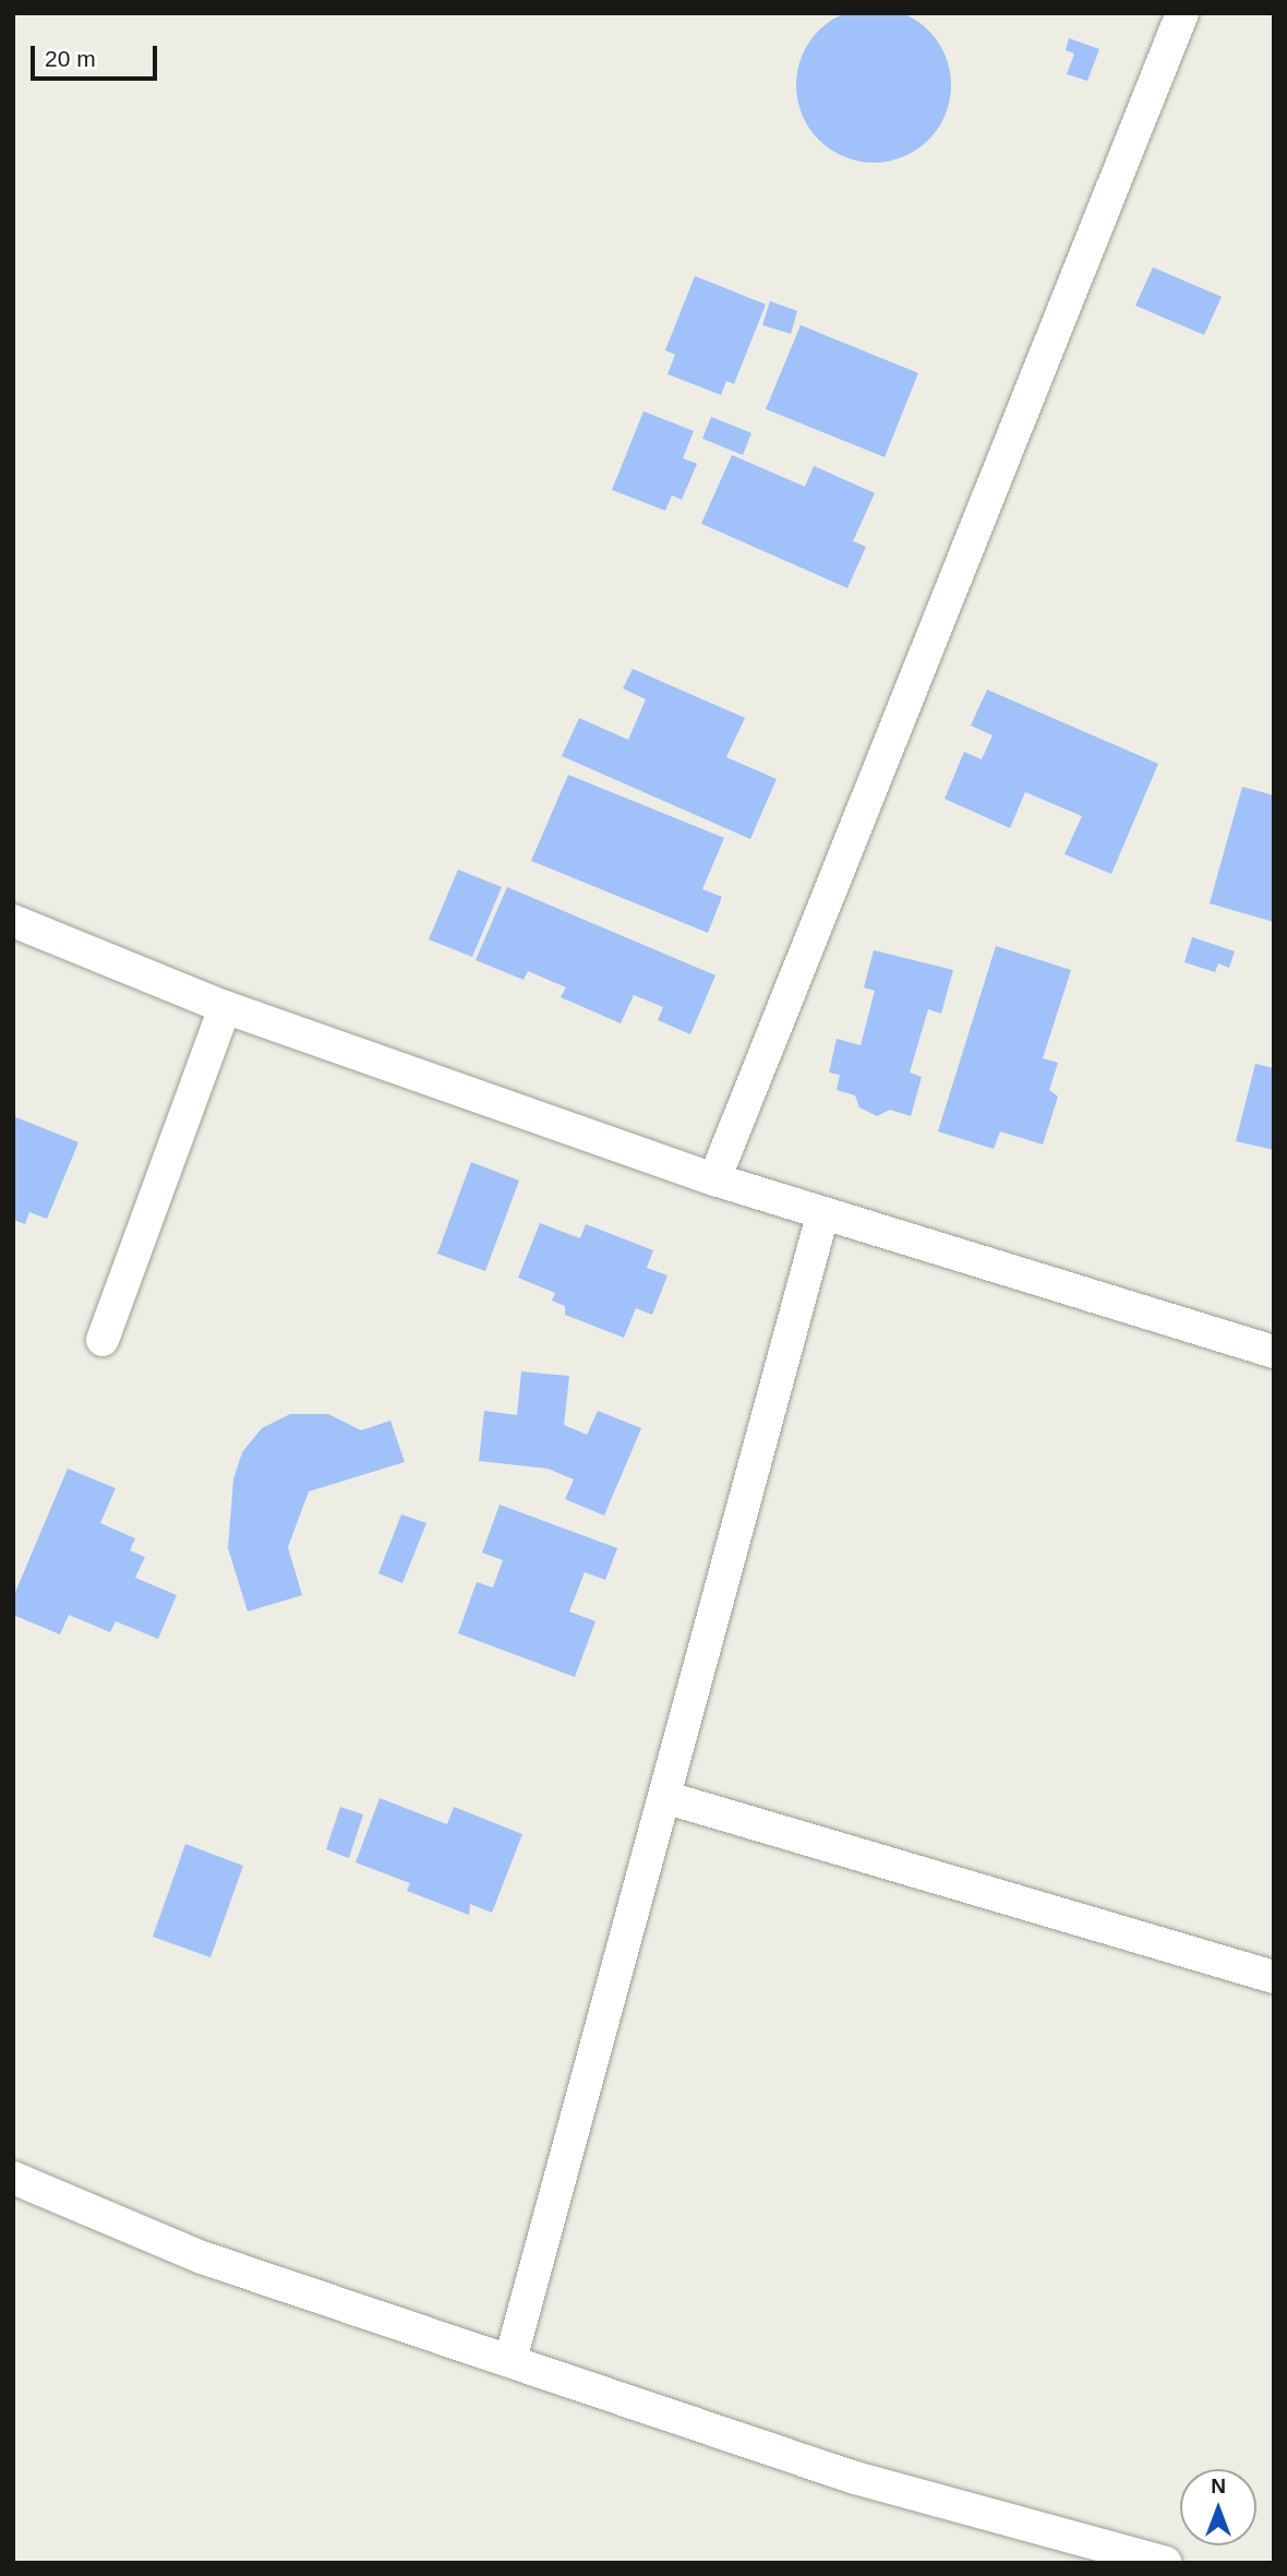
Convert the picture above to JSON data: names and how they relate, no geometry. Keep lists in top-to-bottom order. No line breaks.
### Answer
{"scale_bar":"20 m","north":"top"}
